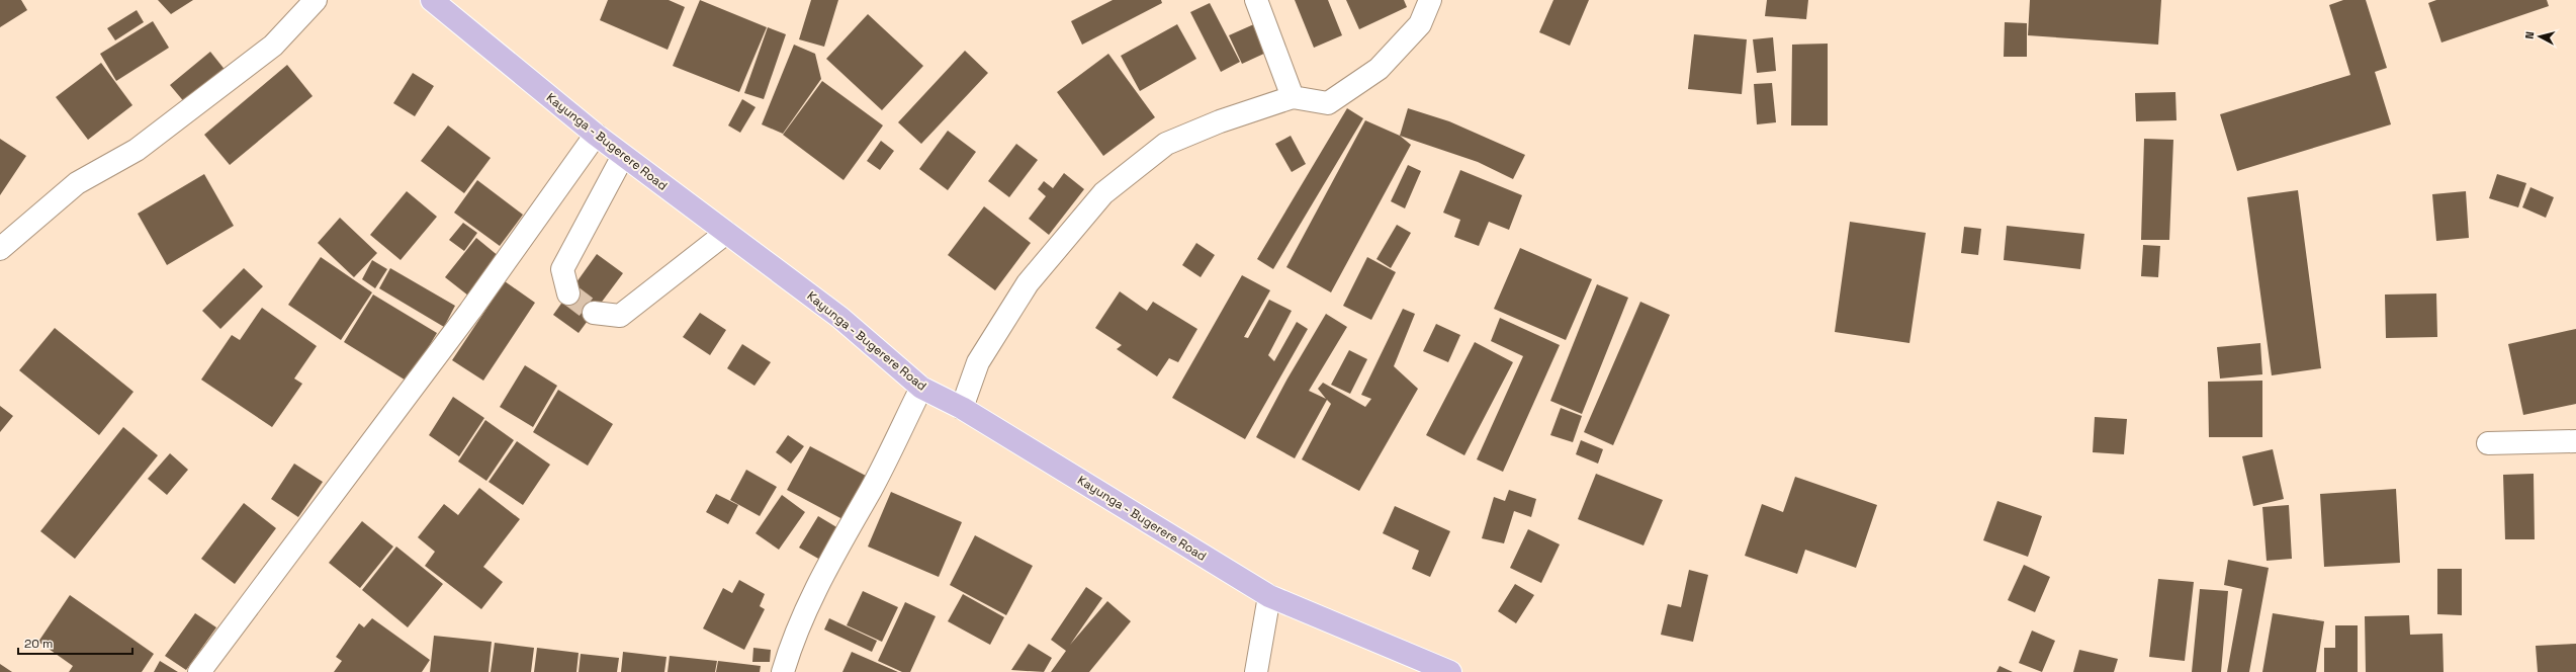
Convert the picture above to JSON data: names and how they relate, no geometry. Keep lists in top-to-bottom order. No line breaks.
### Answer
{"streets":{"main road":["Kayunga - Bugerere Road"]},"scale_bar":"20 m","north":"left"}
